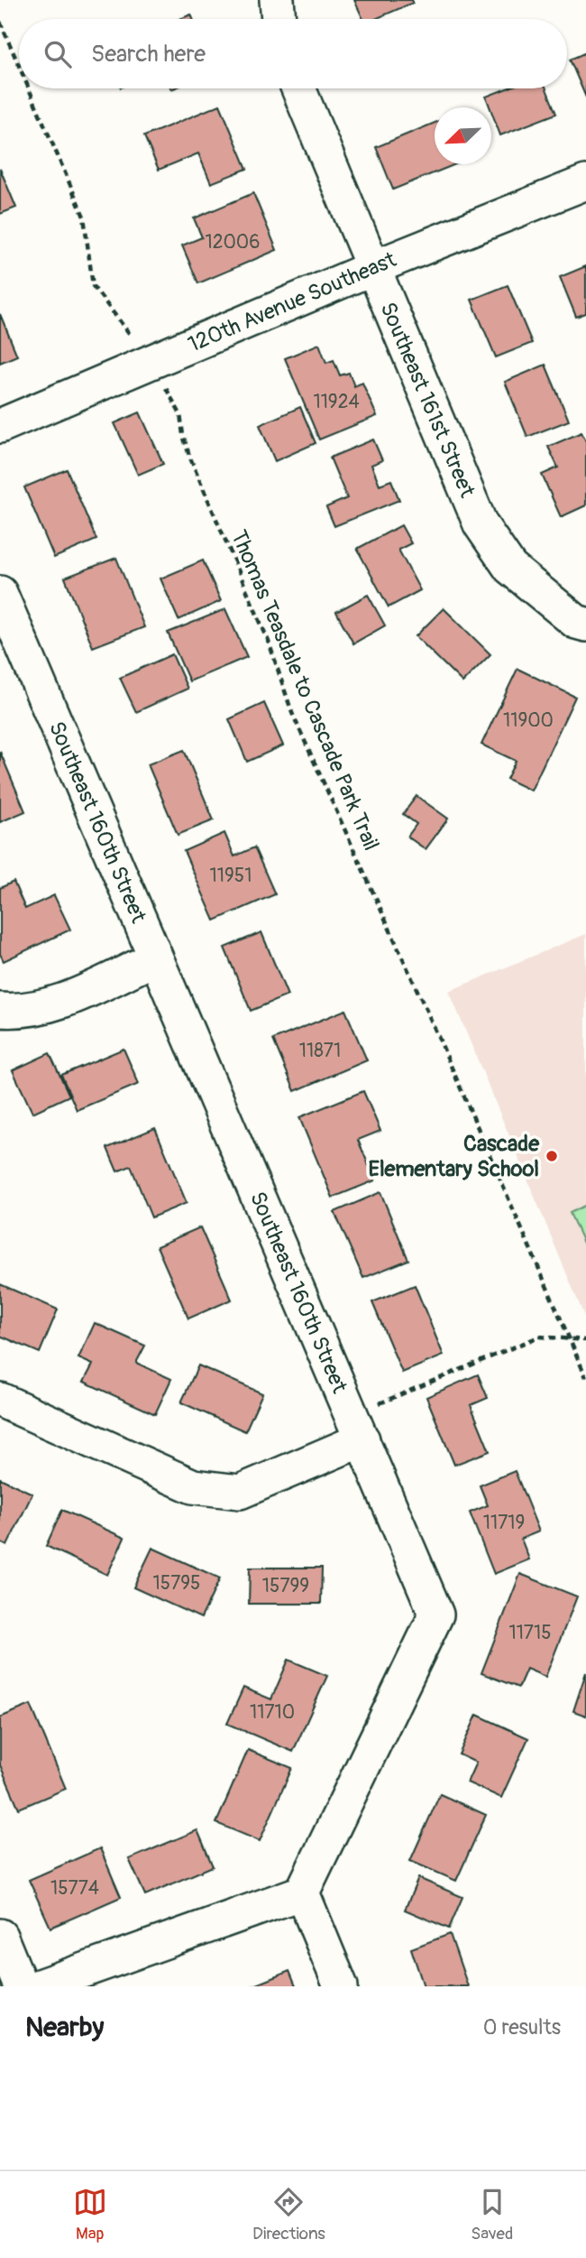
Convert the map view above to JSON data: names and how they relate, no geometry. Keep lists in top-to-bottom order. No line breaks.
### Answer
{"streets":{"street":["120th Avenue Southeast","Southeast 161st Street","Southeast 160th Street"],"path":["Thomas Teasdale to Cascade Park Trail"]},"crossings":[["120th Avenue Southeast","Southeast 161st Street"],["120th Avenue Southeast","Thomas Teasdale to Cascade Park Trail"]],"places":["Cascade Elementary School"],"house_numbers":["12006","11924","11900","11951","11871","11719","15795","15799","11715","11710","15774"],"north":"bottom left","page":{"search":"Search here","heading":["Nearby","0 results"],"nav":["Map","Directions","Saved"]}}
